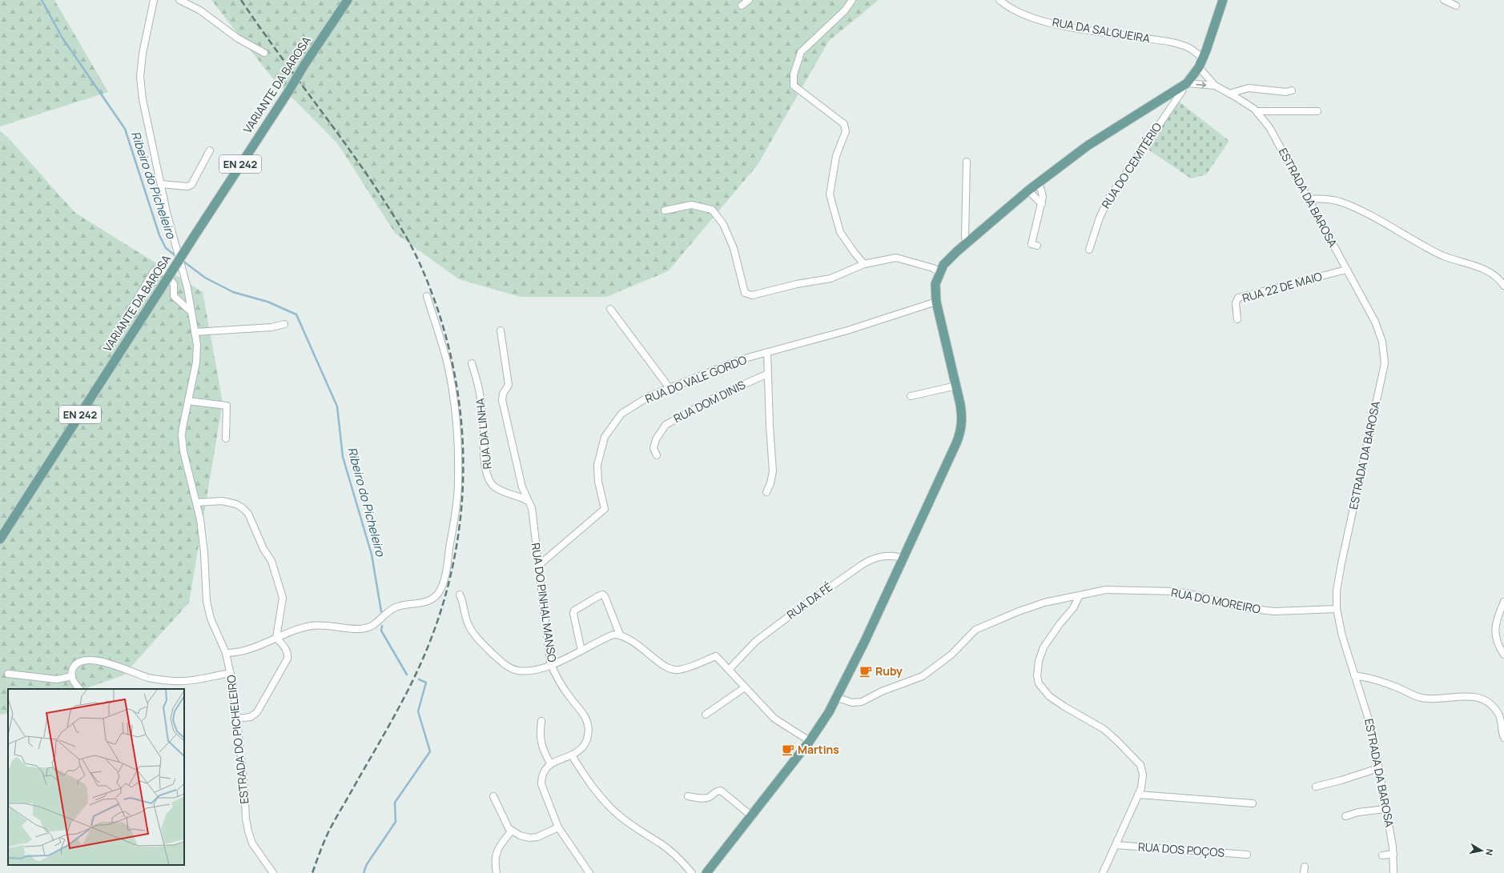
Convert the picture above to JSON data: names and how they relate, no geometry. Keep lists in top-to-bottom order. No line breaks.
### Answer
{"streets":{"main road":["VARIANTE DA BAROSA","EN 242"],"street":["RUA DA SALGUEIRA","RUA DO CEMITÉRIO","ESTRADA DA BAROSA","RUA 22 DE MAIO","RUA DO VALE GORDO","RUA DOM DINIS","RUA DA LINHA","RUA DA FÉ","RUA DO MOREIRO","RUA DO PINHAL MANSO","ESTRADA DO PICHELEIRO","RUA DOS POÇOS"]},"crossings":[["RUA DO CEMITÉRIO","ESTRADA DA BAROSA"],["ESTRADA DA BAROSA","RUA 22 DE MAIO"],["ESTRADA DA BAROSA","RUA DO MOREIRO"],["RUA DO VALE GORDO","RUA DO PINHAL MANSO"],["RUA DA LINHA","RUA DO PINHAL MANSO"]],"water":["Ribeiro do Picheleiro"],"places":{"cafe":["Ruby","Martins"]},"north":"right"}
